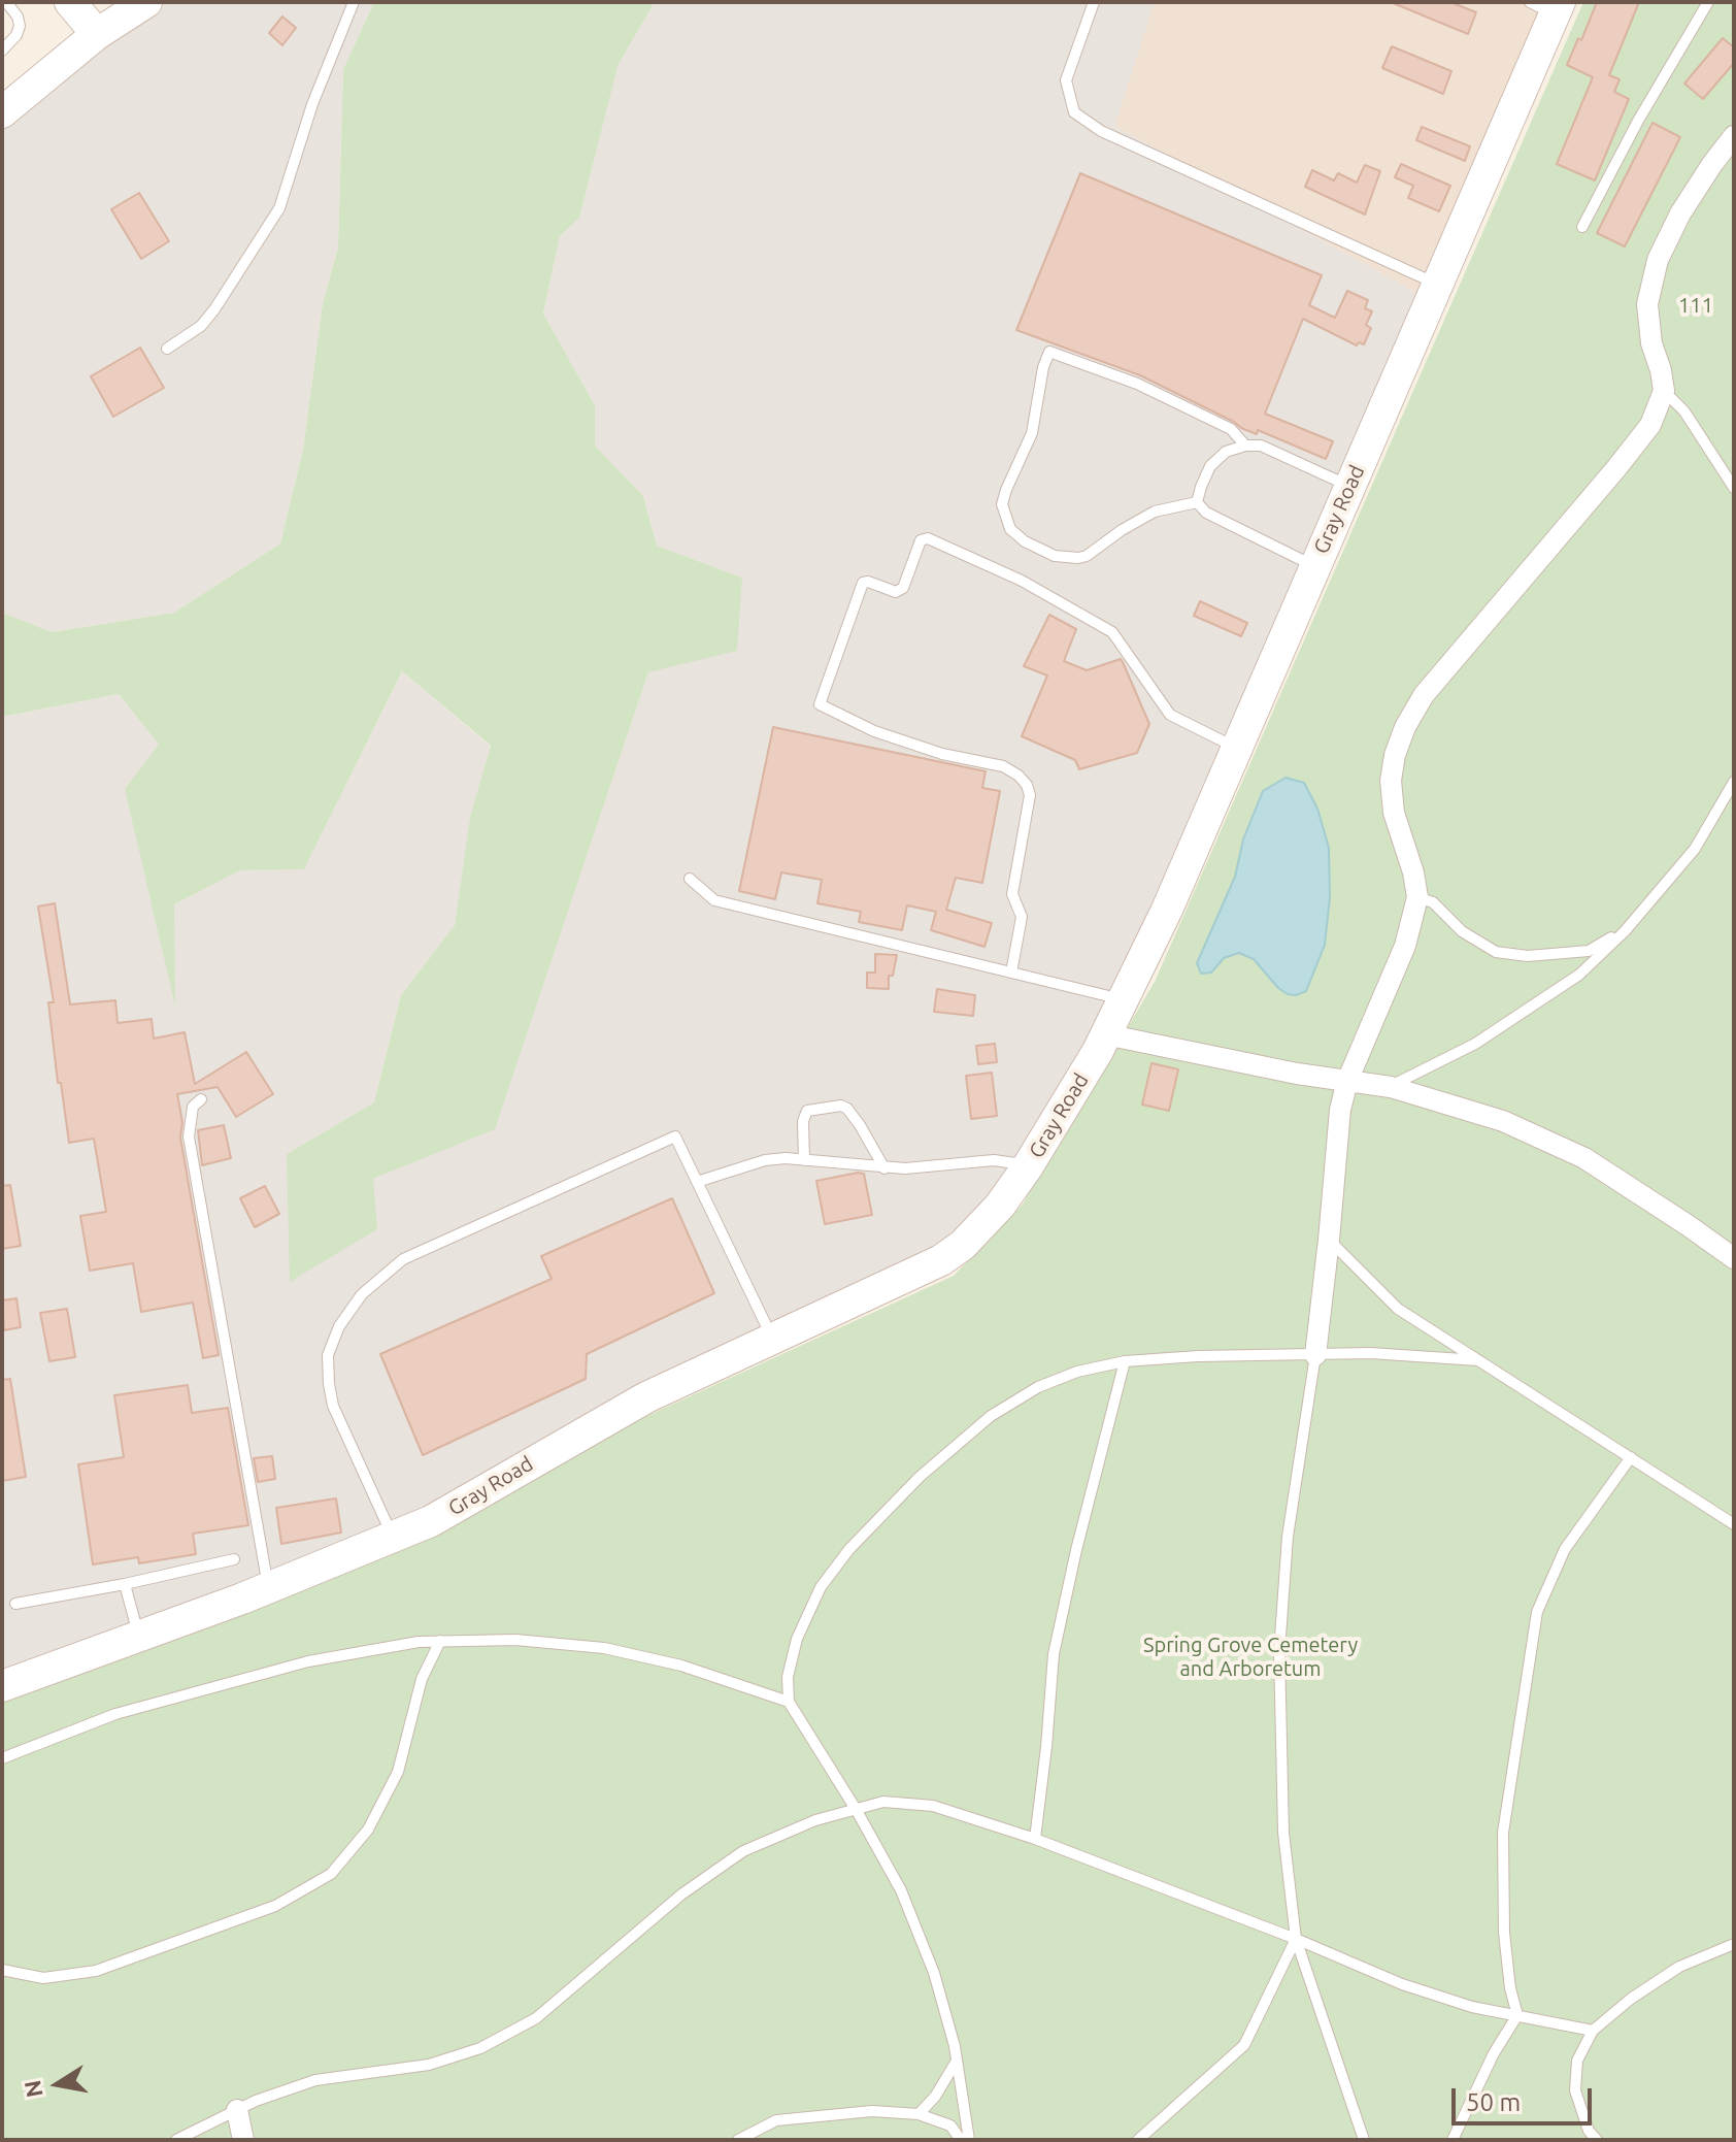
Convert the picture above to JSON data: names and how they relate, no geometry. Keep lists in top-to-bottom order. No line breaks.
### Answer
{"streets":{"street":["Gray Road"]},"parks":["111","Spring Grove Cemetery and Arboretum"],"scale_bar":"50 m","north":"left"}
